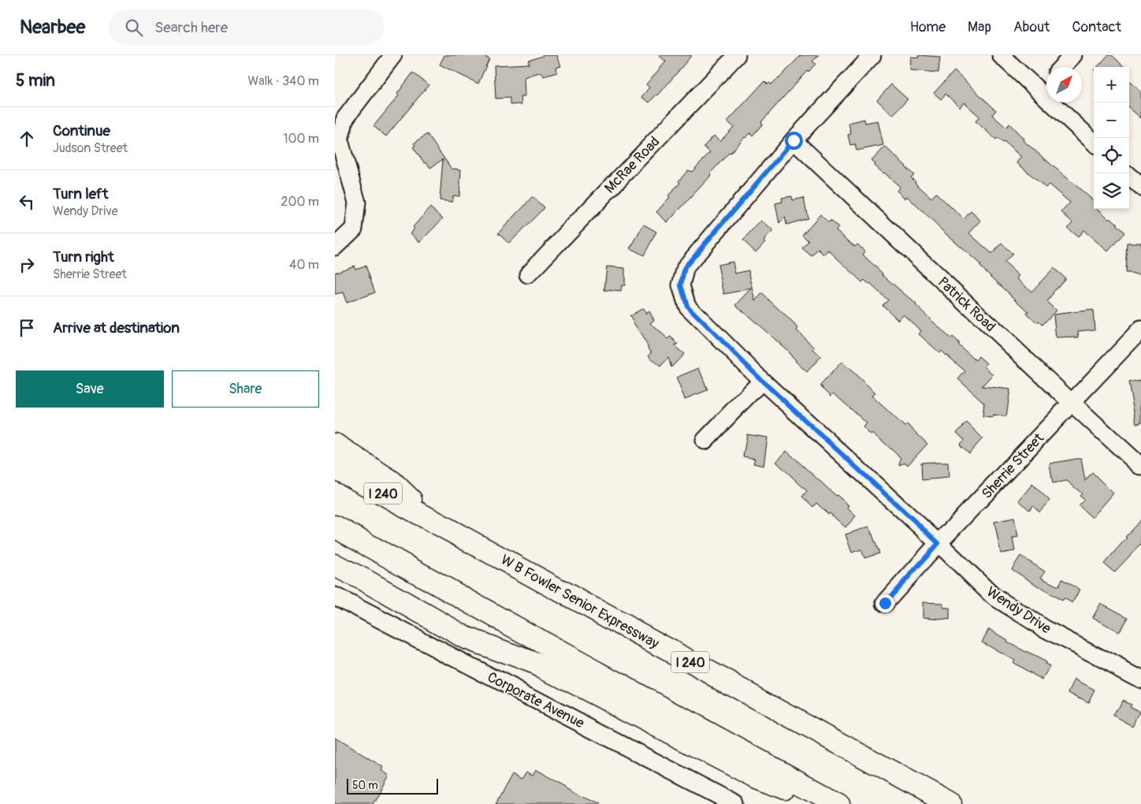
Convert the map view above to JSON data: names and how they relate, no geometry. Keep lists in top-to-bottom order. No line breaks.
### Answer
{"streets":{"highway":["I 240","W B Fowler Senior Expressway"],"street":["McRae Road","Patrick Road","Sherrie Street","Wendy Drive","Corporate Avenue"]},"crossings":[["Patrick Road","Sherrie Street"],["Patrick Road","Wendy Drive"],["Sherrie Street","Wendy Drive"]],"scale_bar":"50 m","north":"top right","page":{"header":"Nearbee","search":"Search here","nav":["Home","Map","About","Contact"],"heading":["5 min","Walk · 340 m"],"map_buttons":["+","−"],"list":[["Continue","Judson Street","100 m"],["Turn left","Wendy Drive","200 m"],["Turn right","Sherrie Street","40 m"],"Arrive at destination"],"buttons":["Save","Share"],"scale":"50 m"}}
